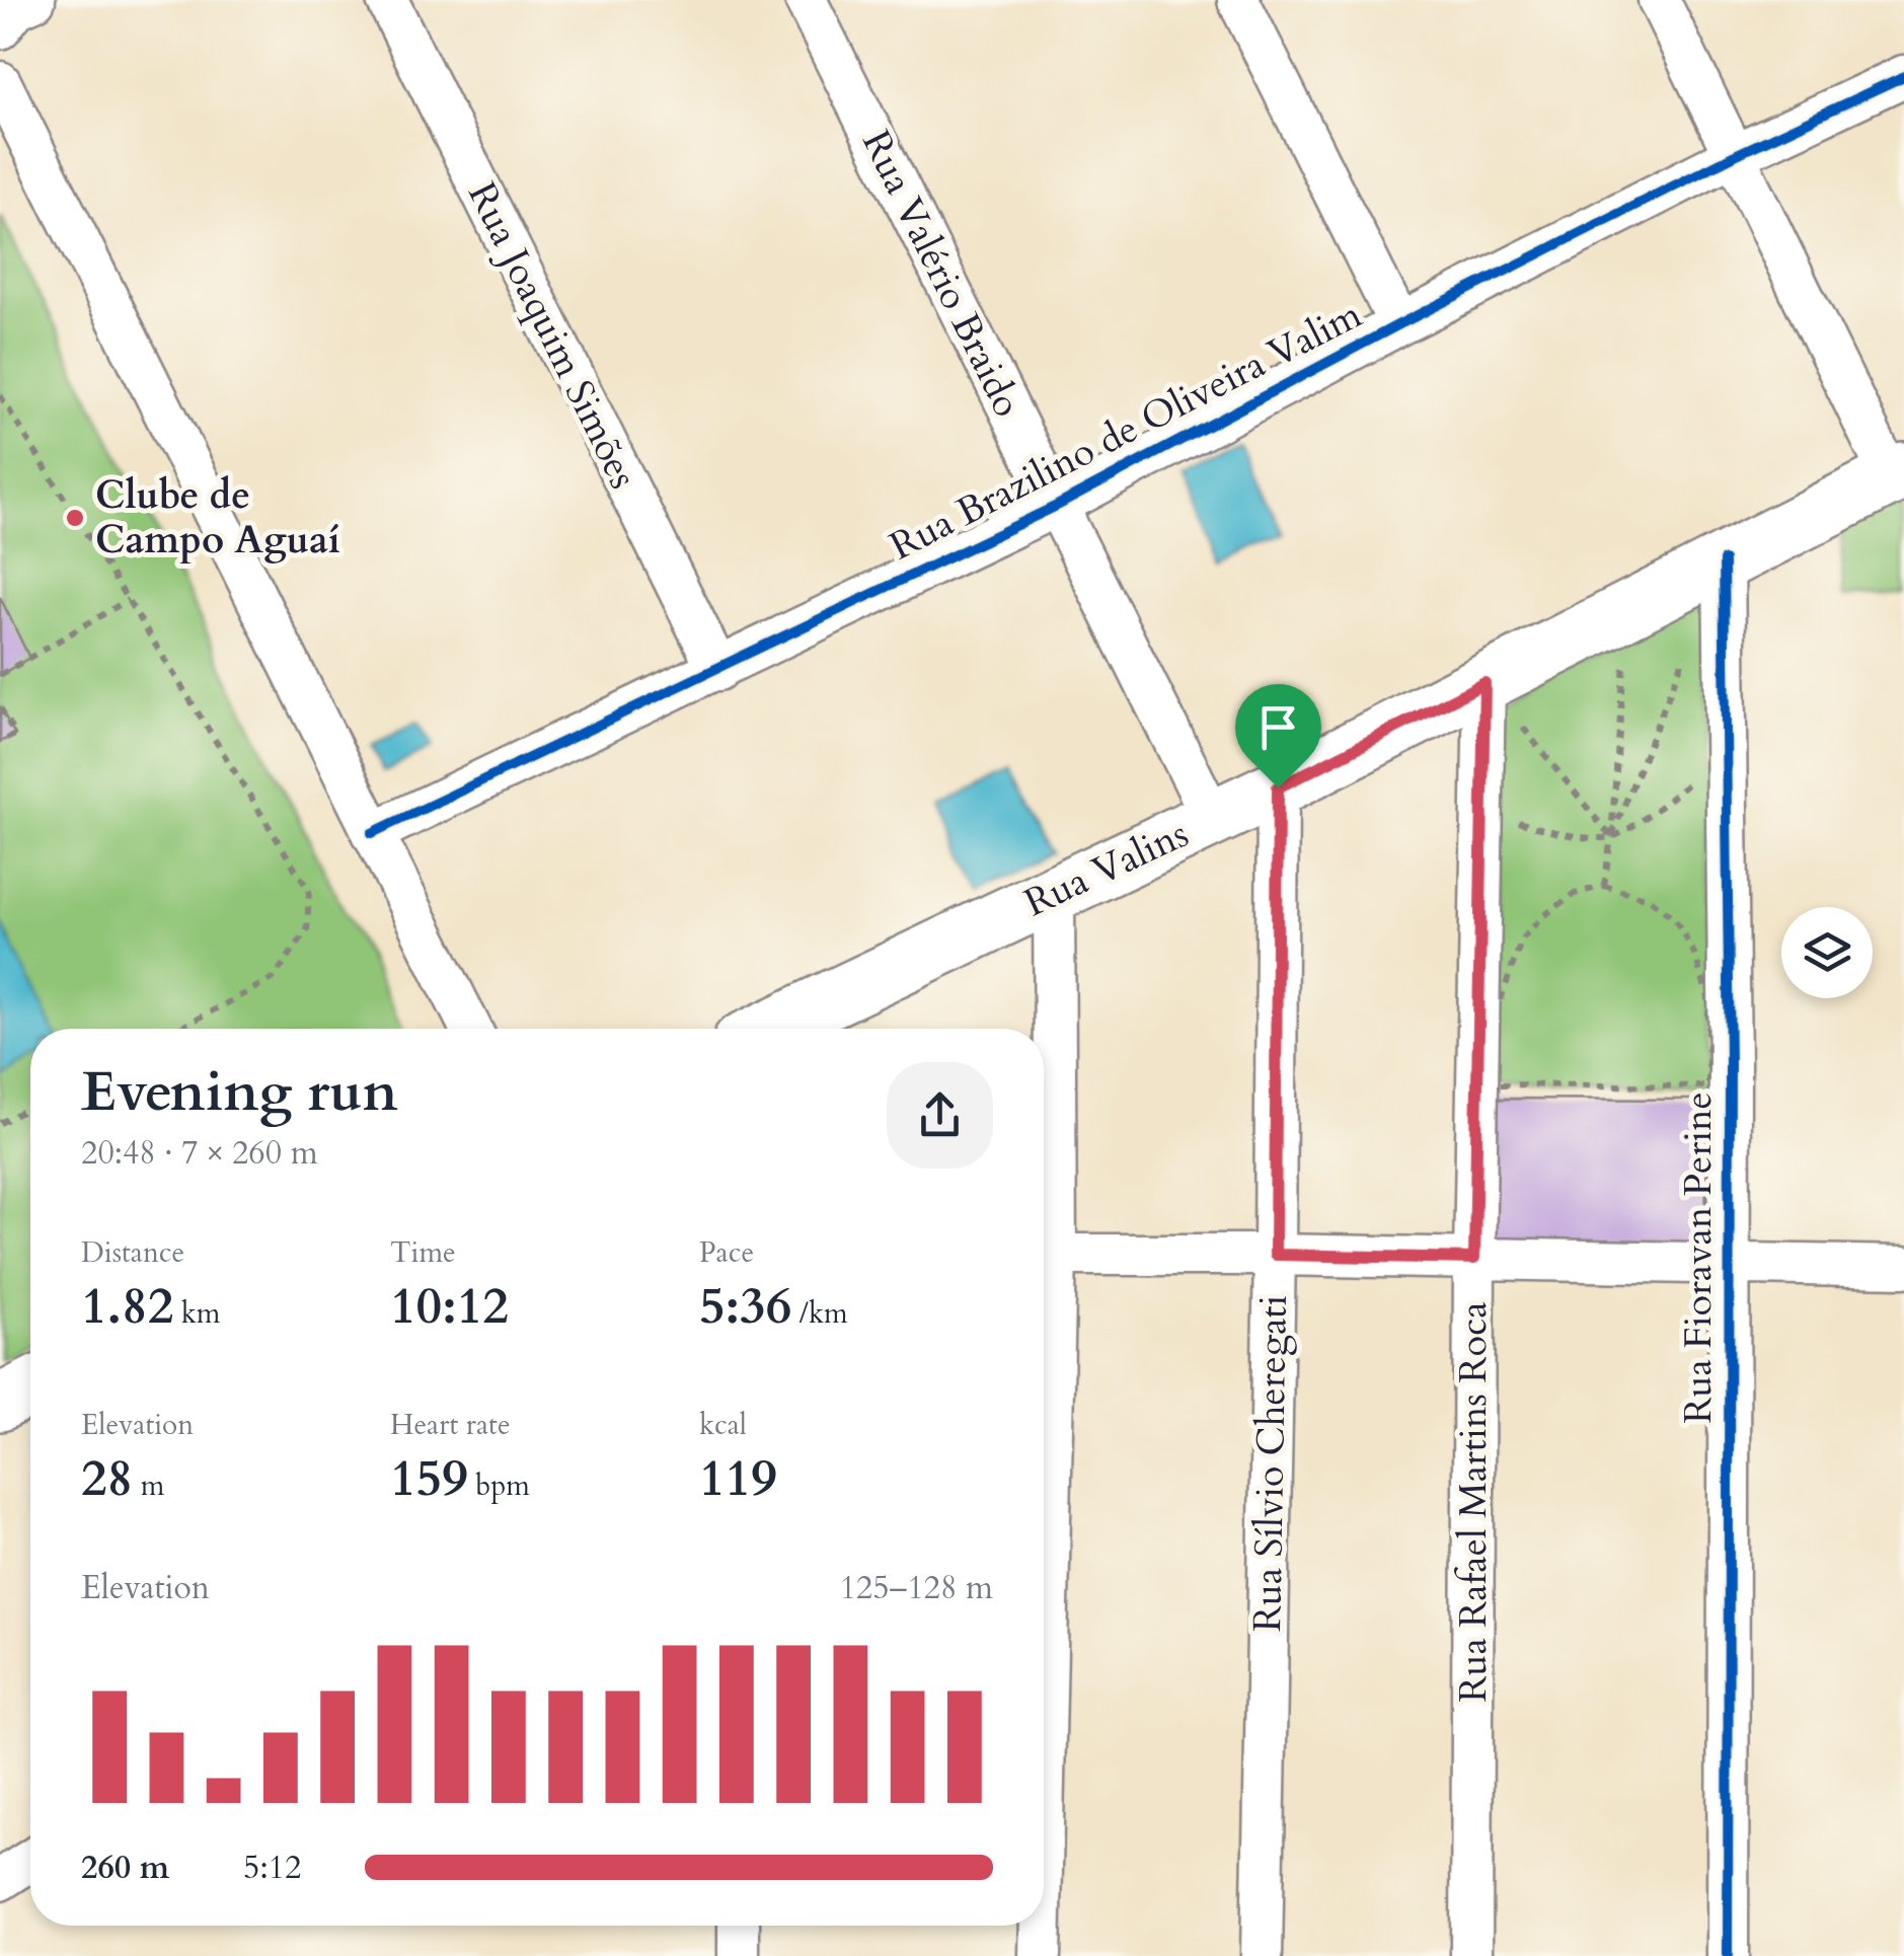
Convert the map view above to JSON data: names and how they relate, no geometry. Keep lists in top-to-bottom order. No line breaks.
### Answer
{"streets":{"street":["Rua Valério Braido","Rua Joaquim Simões","Rua Brazilino de Oliveira Valim","Rua Valins","Rua Fioravan Perine","Rua Sílvio Cheregati","Rua Rafael Martins Roca"]},"crossings":[["Rua Valério Braido","Rua Brazilino de Oliveira Valim"],["Rua Valério Braido","Rua Valins"],["Rua Joaquim Simões","Rua Brazilino de Oliveira Valim"],["Rua Valins","Rua Fioravan Perine"],["Rua Valins","Rua Sílvio Cheregati"],["Rua Valins","Rua Rafael Martins Roca"]],"places":["Clube de Campo Aguaí"],"page":{"heading":["Evening run","20:48 · 7 × 260 m"],"stats":[["Distance","1.82 km"],["Time","10:12"],["Pace","5:36 /km"],["Elevation","28 m"],["Heart rate","159 bpm"],["kcal","119"]],"chart":["Elevation","125–128 m"],"list":[{"name":"260 m","note":"5:12"}]}}
